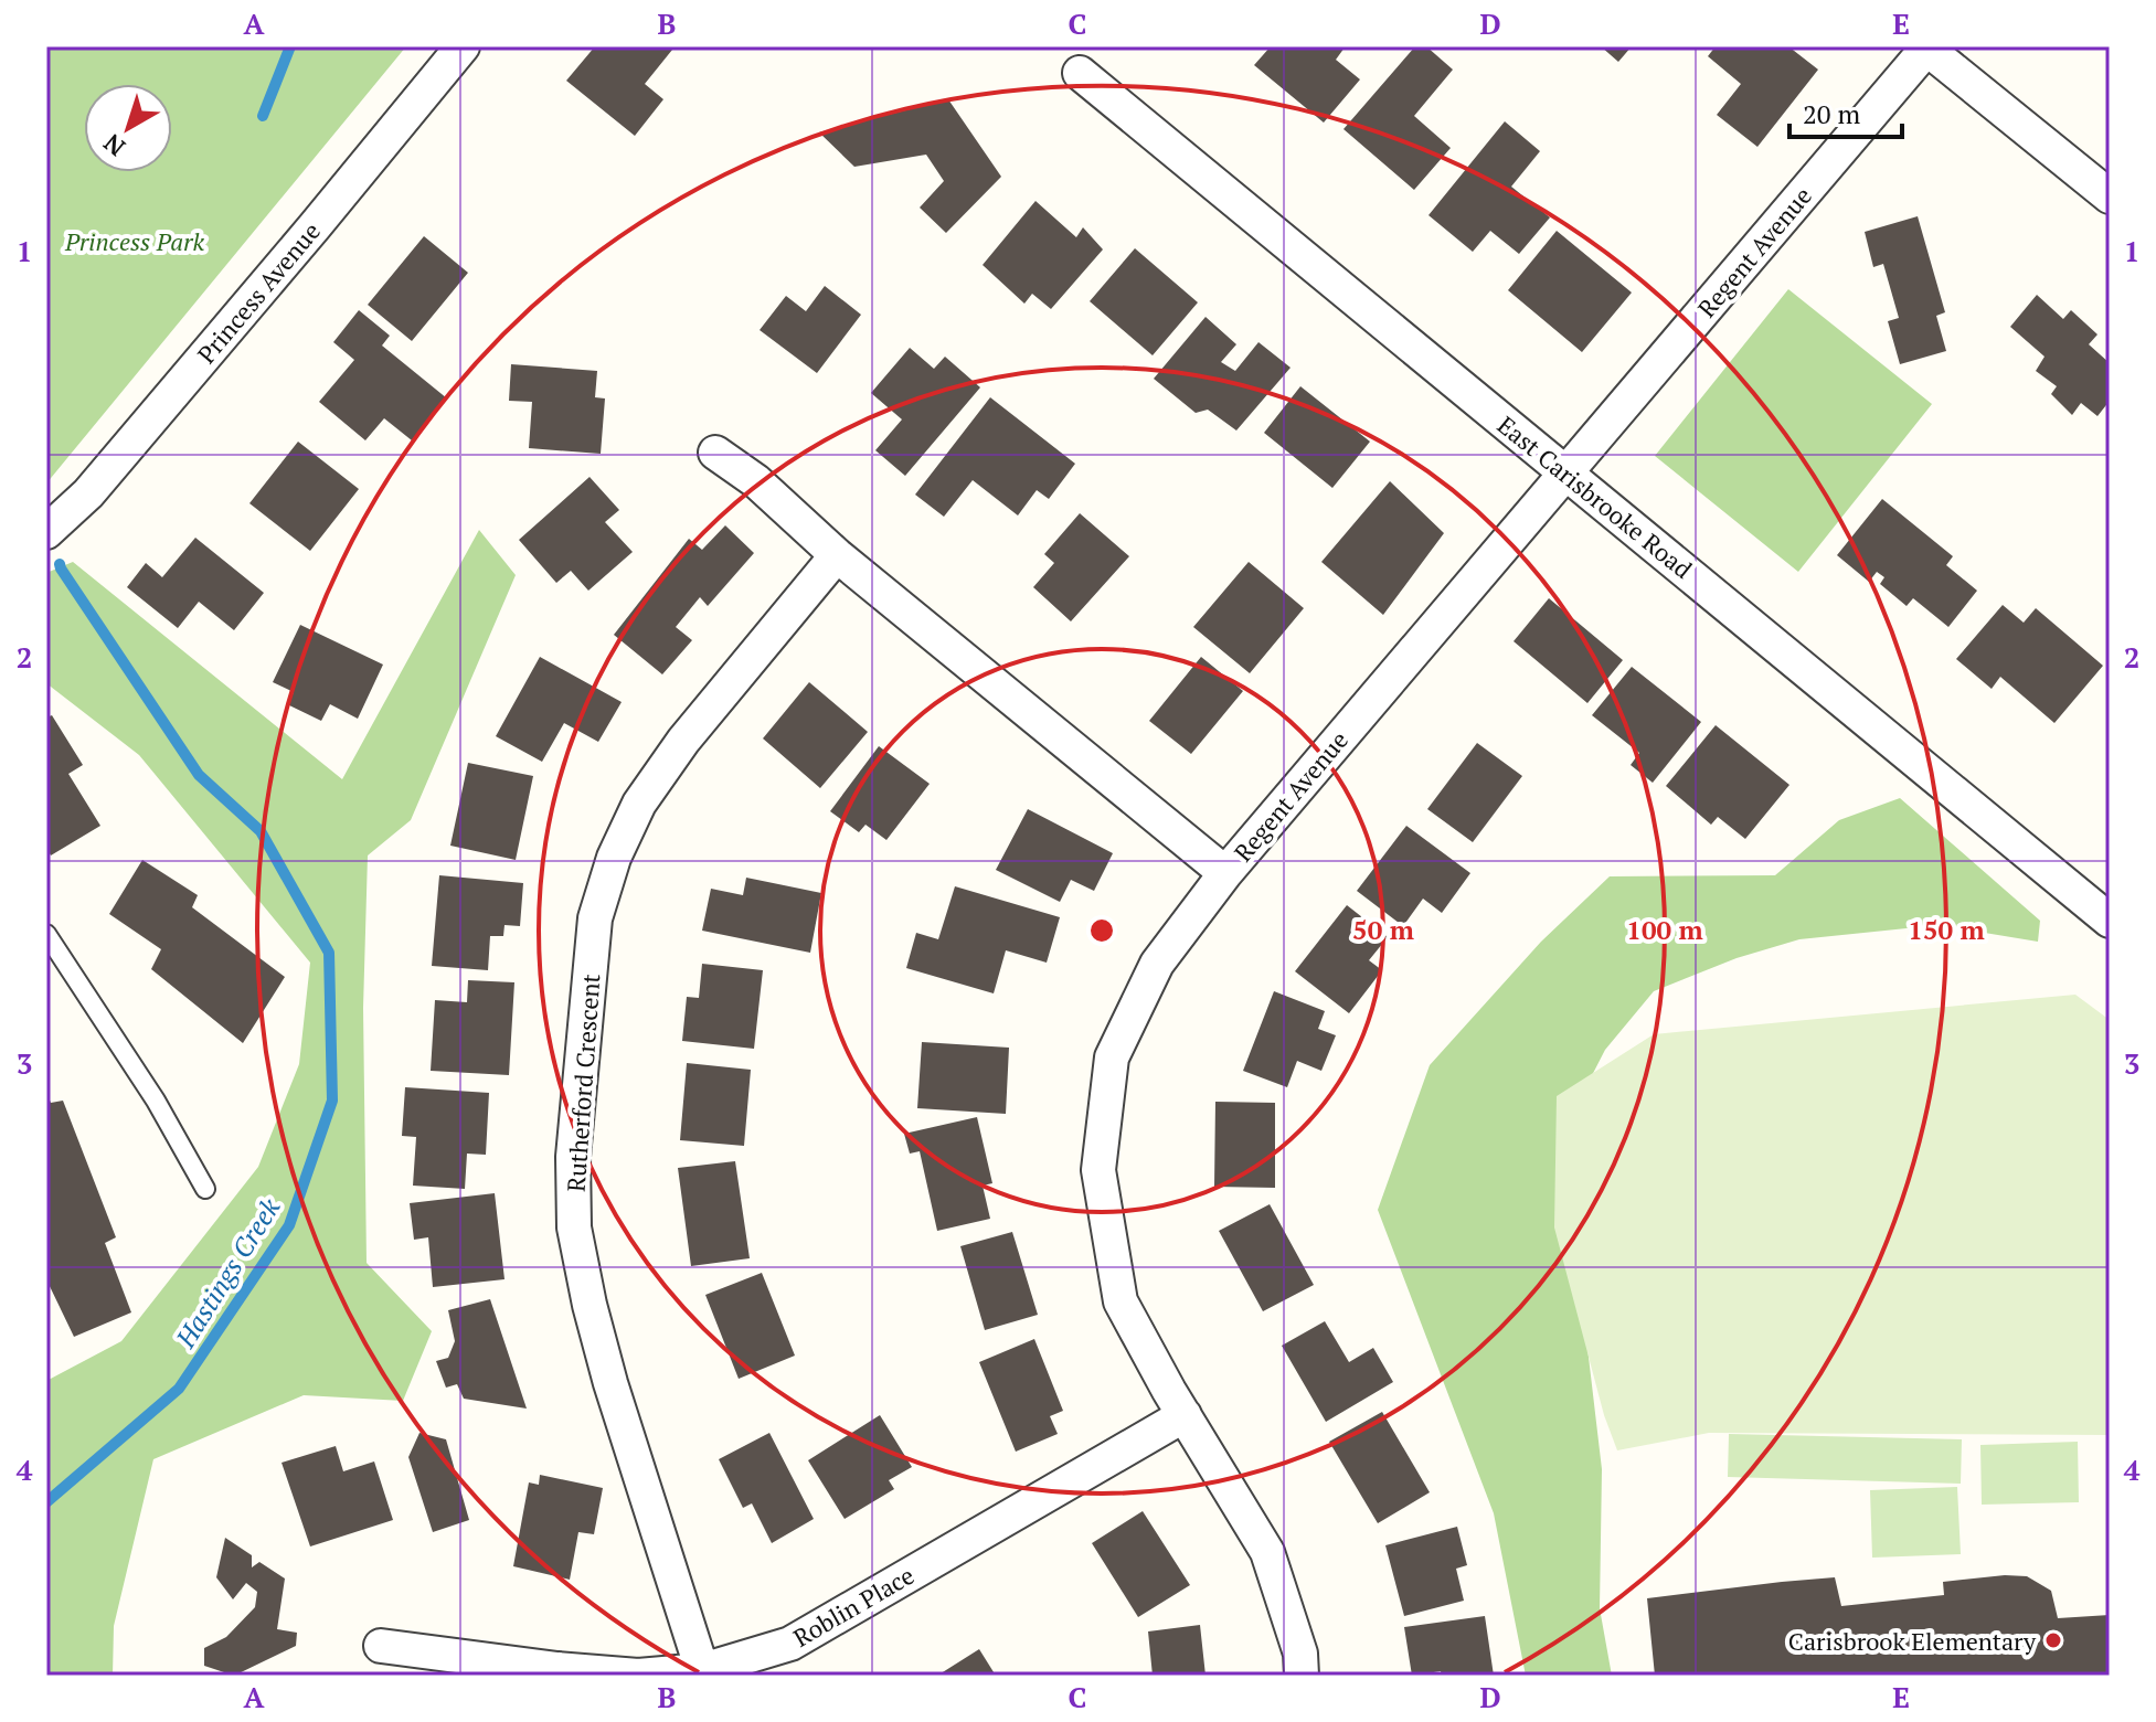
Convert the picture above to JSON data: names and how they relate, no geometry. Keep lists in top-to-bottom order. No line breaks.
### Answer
{"streets":{"street":["Regent Avenue","Princess Avenue","East Carisbrooke Road","Rutherford Crescent","Roblin Place"]},"crossings":[["Regent Avenue","East Carisbrooke Road"],["Regent Avenue","Roblin Place"],["Rutherford Crescent","Roblin Place"]],"water":["Hastings Creek"],"parks":["Princess Park"],"places":["Carisbrook Elementary"],"scale_bar":"20 m","north":"bottom left","grid":{"columns":["A","B","C","D","E"],"rows":["1","2","3","4"]},"rings":["50 m","100 m","150 m"]}
